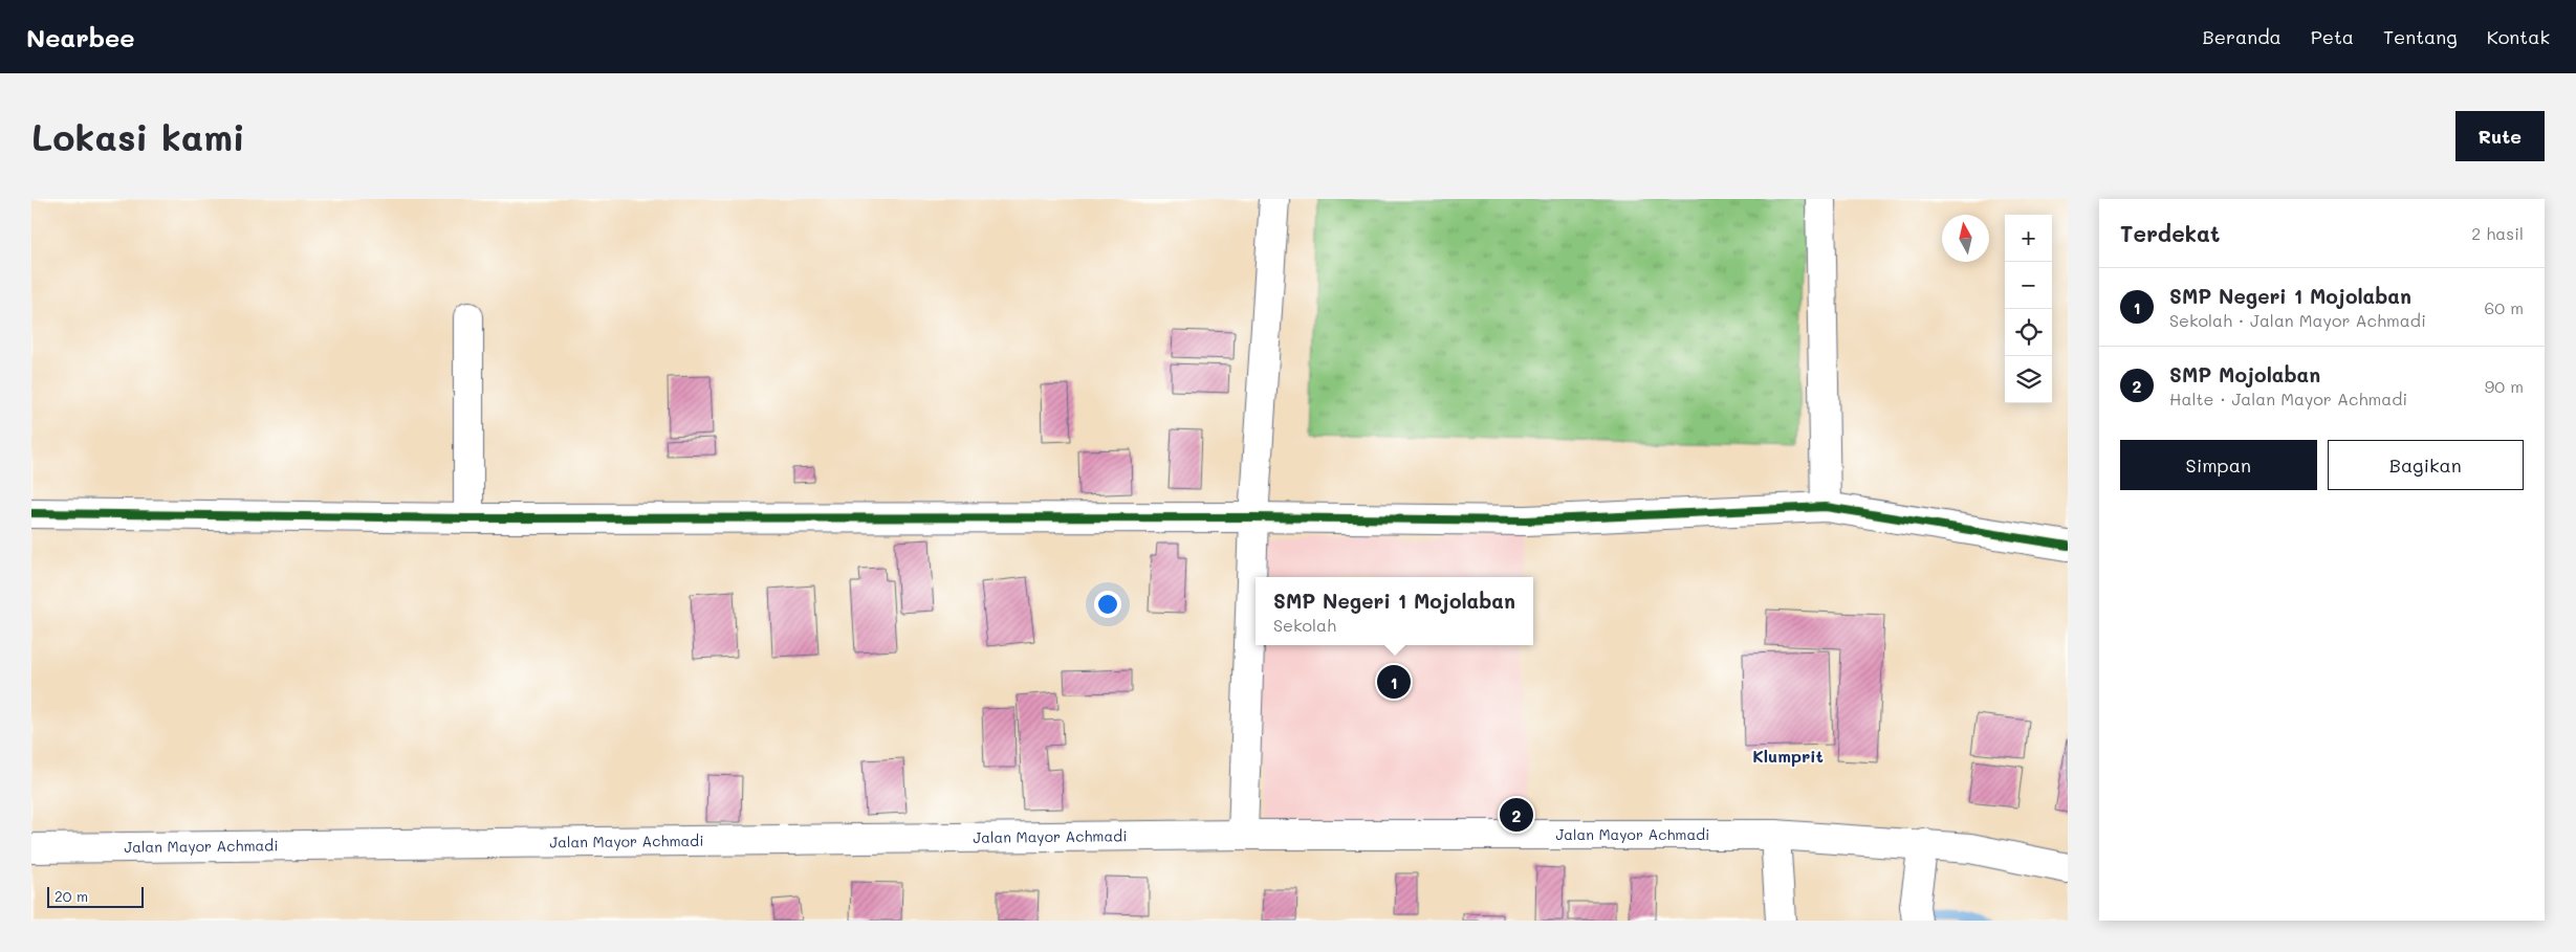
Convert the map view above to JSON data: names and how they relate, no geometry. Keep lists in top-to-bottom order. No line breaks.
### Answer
{"streets":{"street":["Jalan Mayor Achmadi"]},"districts":["Klumprit"],"scale_bar":"20 m","north":"top","page":{"header":"Nearbee","nav":["Beranda","Peta","Tentang","Kontak"],"buttons":["Rute",["Simpan","Bagikan"]],"title":"Lokasi kami","heading":["Terdekat","2 hasil"],"map_buttons":["+","−"],"list":[{"mark":"1","name":"SMP Negeri 1 Mojolaban","note":"Sekolah · Jalan Mayor Achmadi","value":"60 m"},{"mark":"2","name":"SMP Mojolaban","note":"Halte · Jalan Mayor Achmadi","value":"90 m"}],"popup":["SMP Negeri 1 Mojolaban","Sekolah"],"pins":["1","2"],"scale":"20 m"}}
